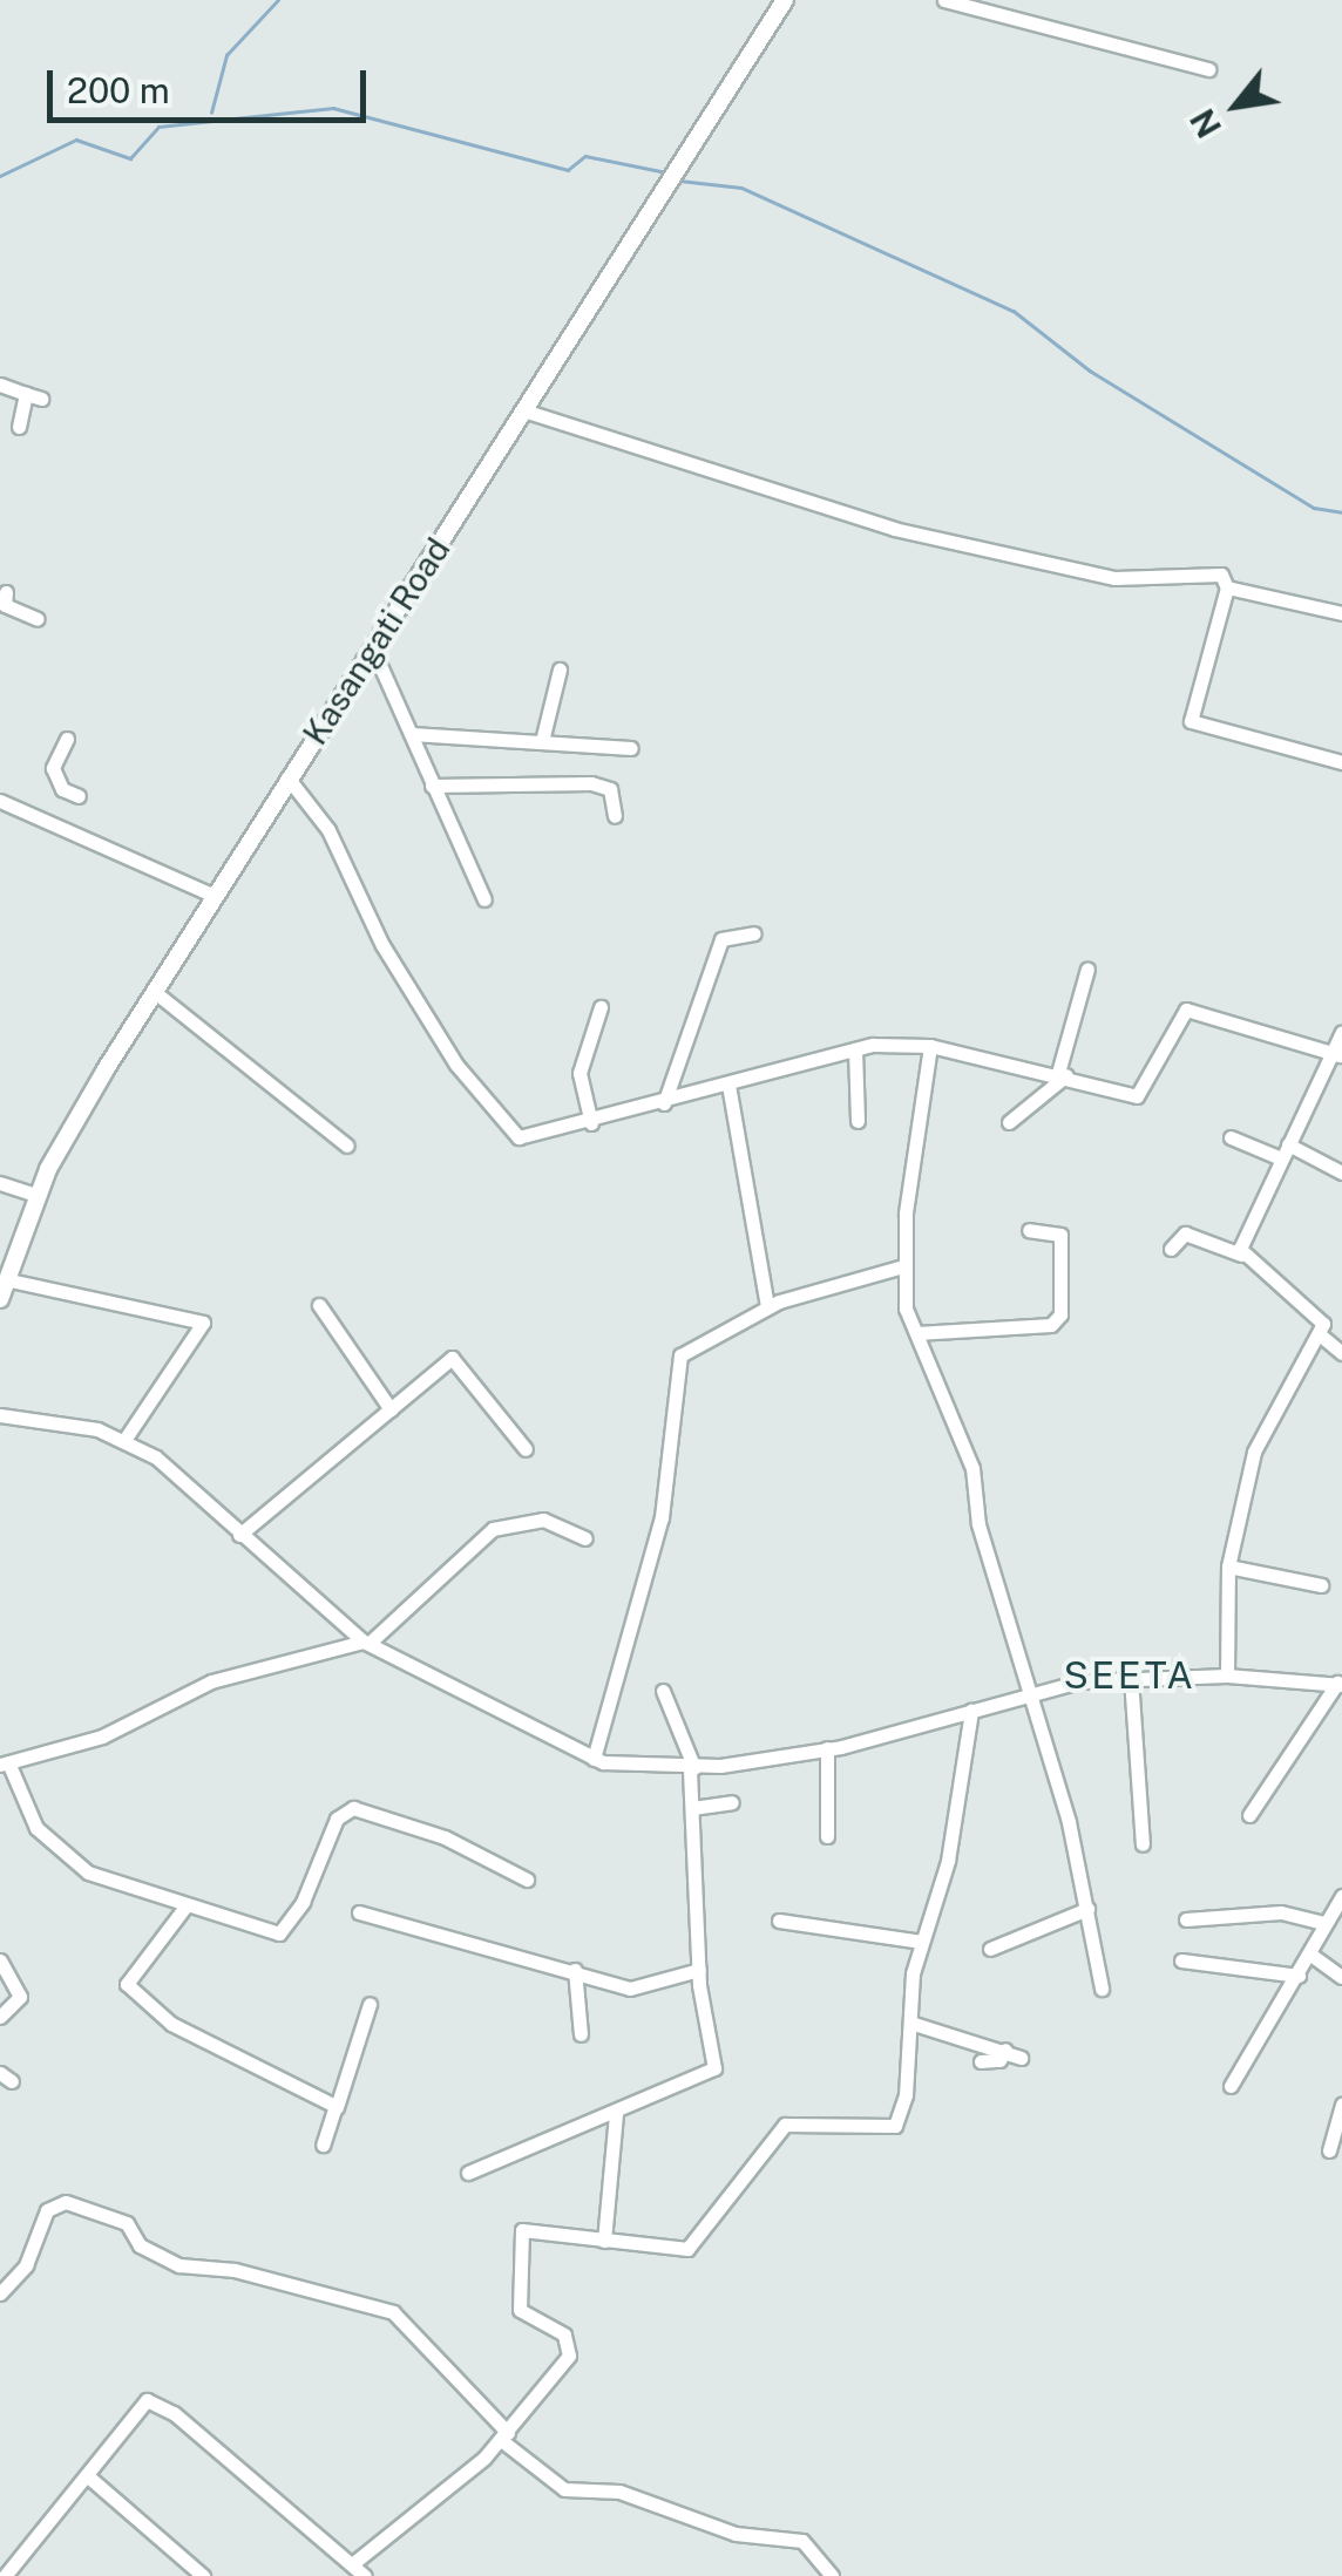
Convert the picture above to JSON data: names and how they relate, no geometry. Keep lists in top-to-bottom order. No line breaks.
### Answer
{"streets":{"street":["Kasangati Road"]},"districts":["SEETA"],"scale_bar":"200 m","north":"bottom left"}
